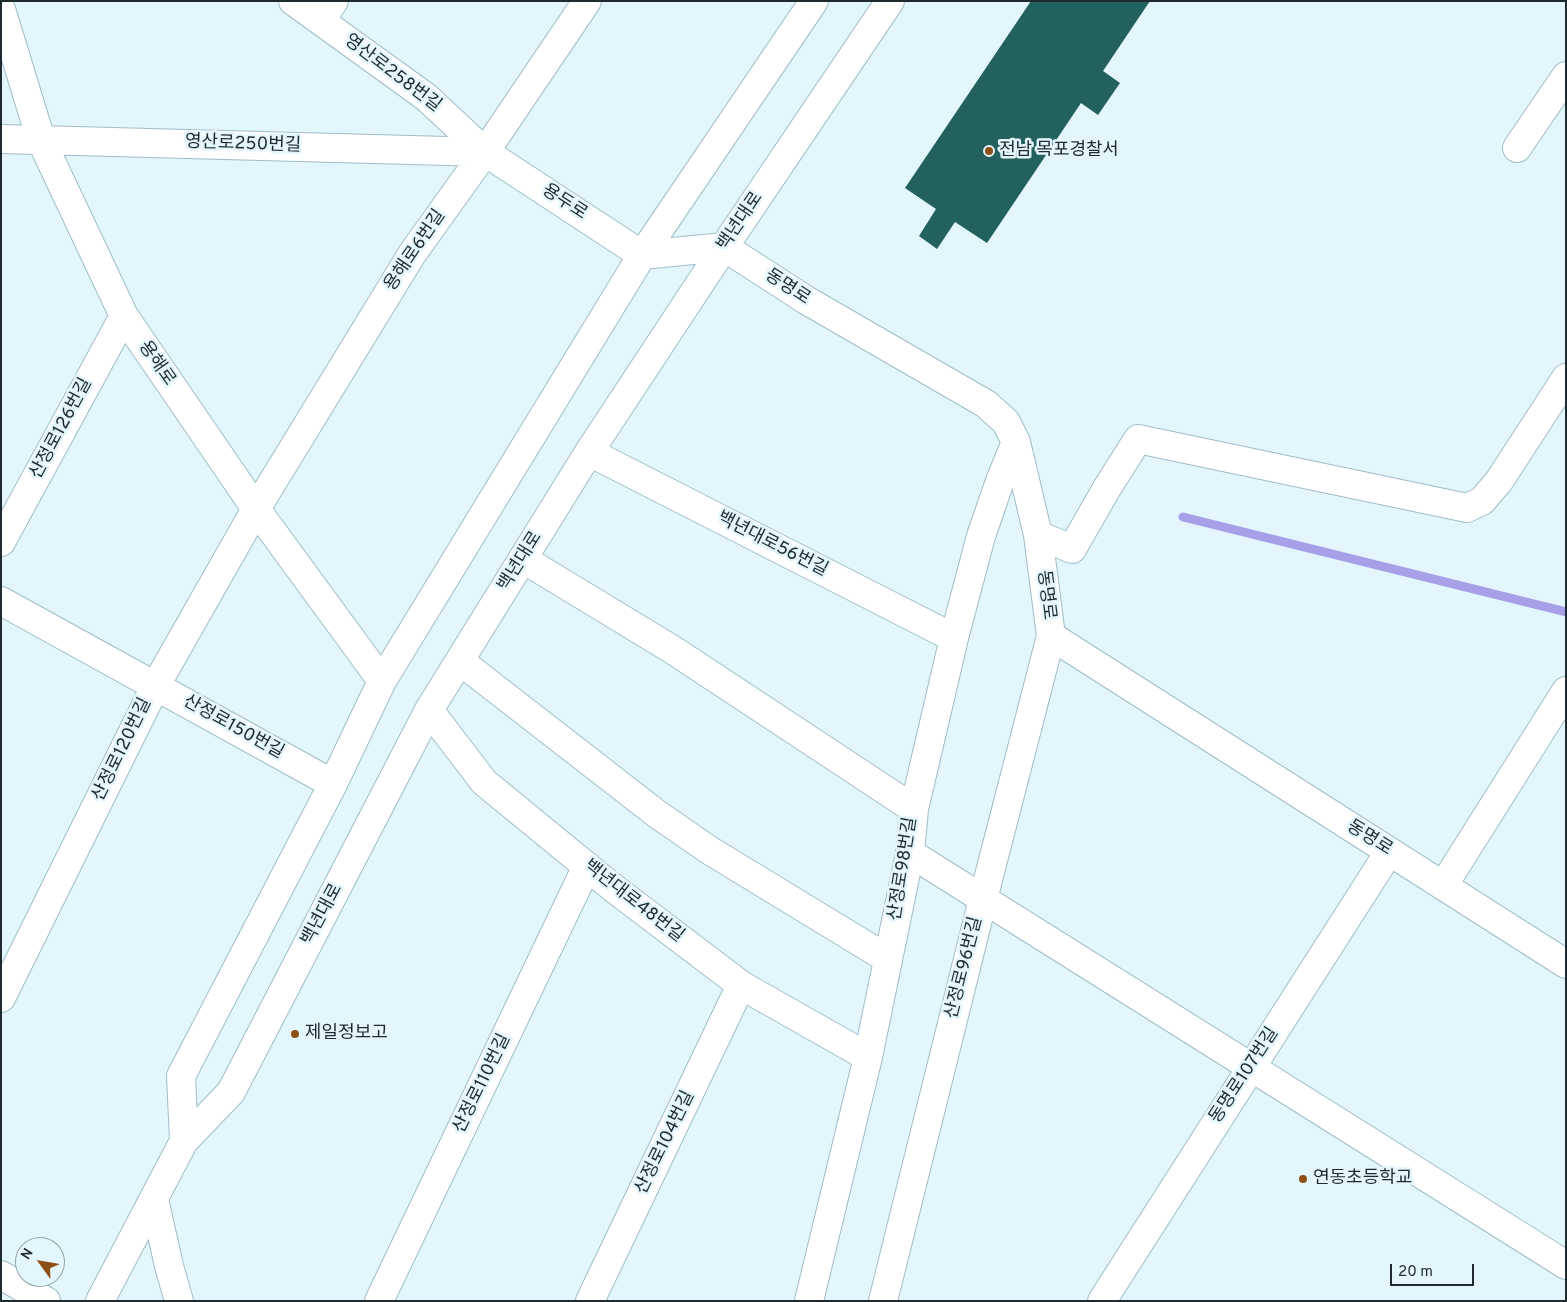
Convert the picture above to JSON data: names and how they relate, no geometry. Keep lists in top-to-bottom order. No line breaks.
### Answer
{"streets":{"street":["영산로258번길","영산로250번길","용두로","백년대로","용해로6번길","동명로","용해로","산정로126번길","백년대로56번길","산정로150번길","산정로120번길","산정로98번길","백년대로48번길","산정로96번길","동명로107번길","산정로110번길","산정로104번길"]},"crossings":[["영산로258번길","영산로250번길"],["영산로258번길","용두로"],["영산로258번길","용해로6번길"],["영산로250번길","용두로"],["영산로250번길","용해로6번길"],["영산로250번길","용해로"],["용두로","용해로6번길"],["백년대로","동명로"],["백년대로","백년대로56번길"],["백년대로","백년대로48번길"],["용해로6번길","용해로"],["용해로6번길","산정로120번길"],["동명로","산정로98번길"],["동명로","산정로96번길"],["동명로","동명로107번길"],["용해로","산정로126번길"],["용해로","산정로120번길"],["백년대로56번길","산정로98번길"],["산정로150번길","산정로120번길"],["산정로98번길","백년대로48번길"],["백년대로48번길","산정로110번길"],["백년대로48번길","산정로104번길"]],"places":["전남 목포경찰서","제일정보고","연동초등학교"],"scale_bar":"20 m","north":"top left"}
